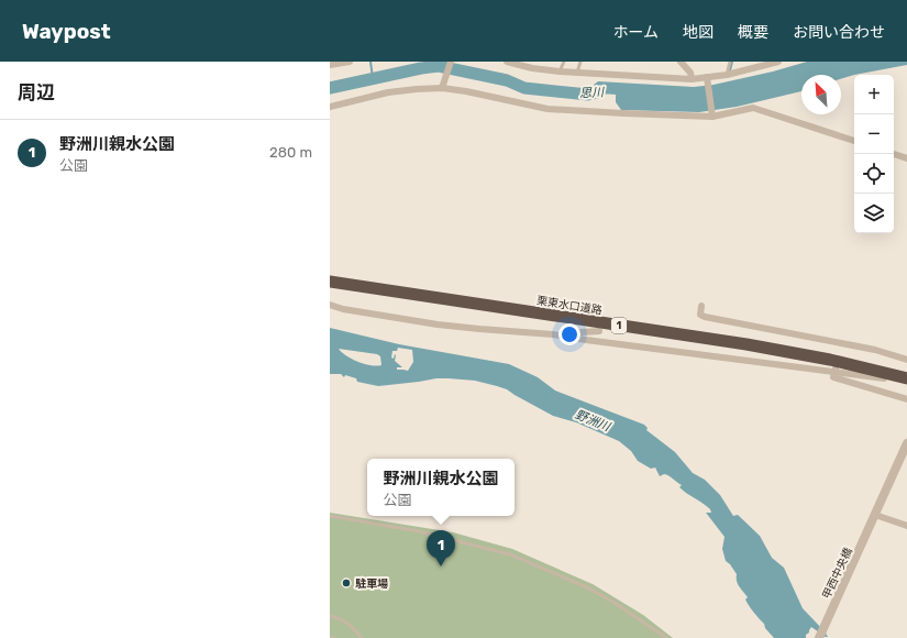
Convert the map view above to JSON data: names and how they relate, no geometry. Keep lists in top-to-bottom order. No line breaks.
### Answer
{"streets":{"highway":["栗東水口道路","1"],"street":["甲西中央橋"]},"water":["思川","野洲川"],"places":["駐車場"],"north":"top left","page":{"header":"Waypost","nav":["ホーム","地図","概要","お問い合わせ"],"heading":"周辺","map_buttons":["+","−"],"list":[{"mark":"1","name":"野洲川親水公園","note":"公園","value":"280 m"}],"popup":["野洲川親水公園","公園"],"pins":"1"}}
